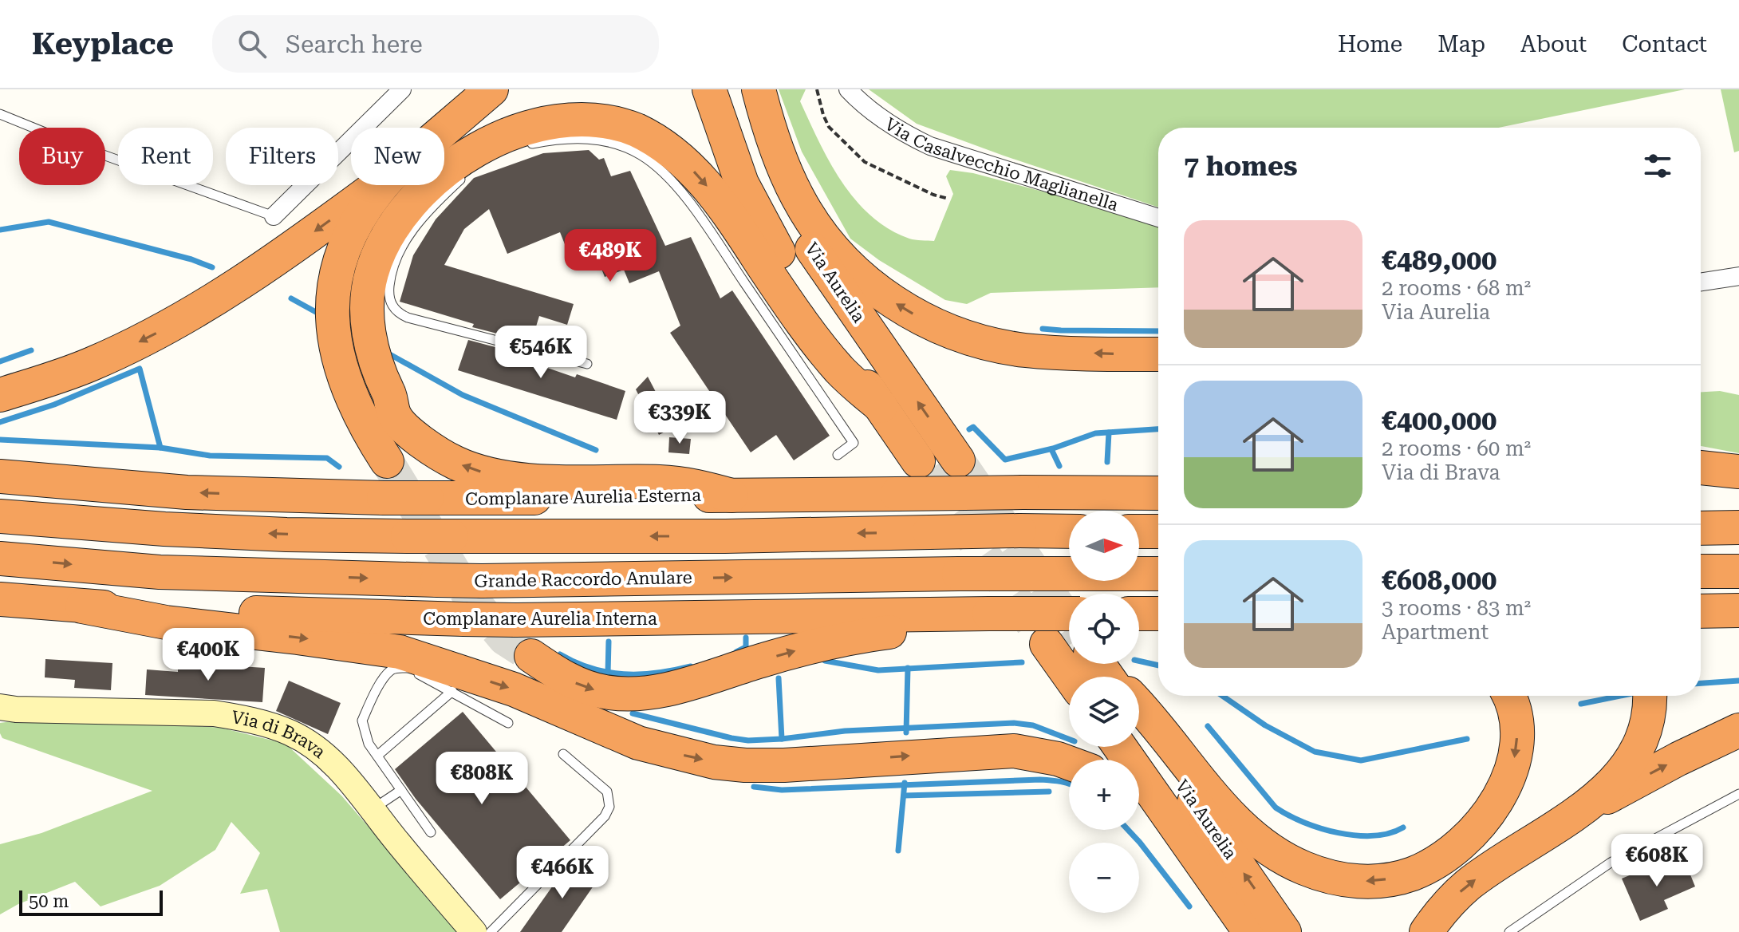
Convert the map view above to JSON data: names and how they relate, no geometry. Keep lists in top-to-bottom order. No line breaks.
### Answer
{"streets":{"highway":["Via Aurelia","Complanare Aurelia Esterna","Grande Raccordo Anulare","Complanare Aurelia Interna"],"street":["Via Casalvecchio Maglianella","Via di Brava"]},"scale_bar":"50 m","north":"right","page":{"header":"Keyplace","search":"Search here","nav":["Home","Map","About","Contact"],"chip":["Buy","Rent","Filters","New"],"heading":"7 homes","list":[{"name":"€489,000","note":"2 rooms · 68 m² · Via Aurelia"},{"name":"€400,000","note":"2 rooms · 60 m² · Via di Brava"},{"name":"€608,000","note":"3 rooms · 83 m² · Apartment"}],"price":["€489K","€546K","€339K","€400K","€808K","€608K","€466K"],"map_buttons":["+","−"],"scale":"50 m"}}
